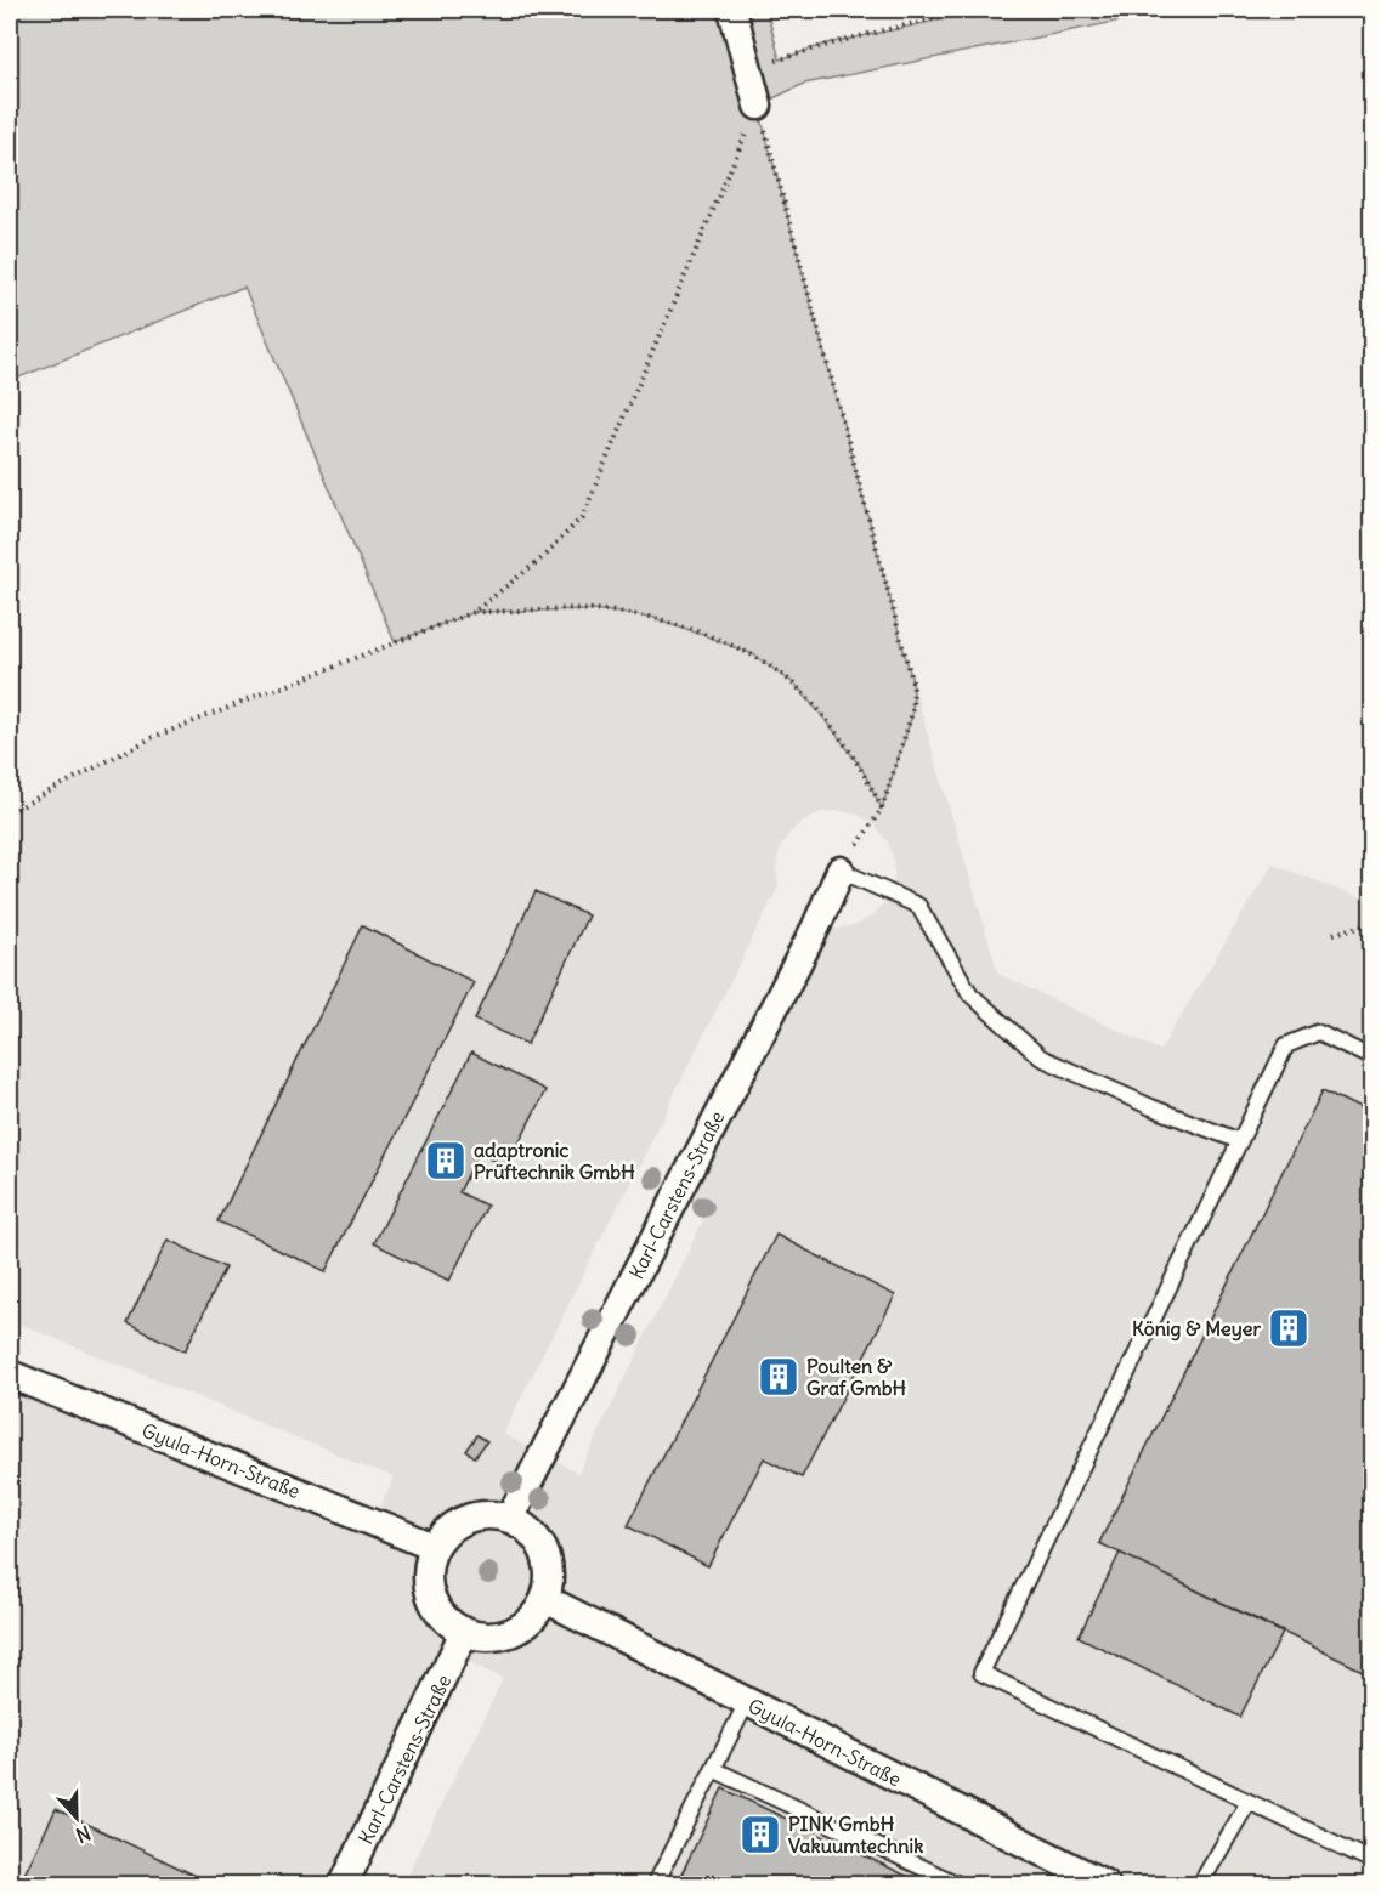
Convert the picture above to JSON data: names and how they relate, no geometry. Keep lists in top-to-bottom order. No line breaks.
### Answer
{"streets":{"street":["Karl-Carstens-Straße","Gyula-Horn-Straße"]},"crossings":[["Karl-Carstens-Straße","Gyula-Horn-Straße"]],"places":{"building":["adaptronic Prüftechnik GmbH","König & Meyer","Poulten & Graf GmbH","PINK GmbH Vakuumtechnik"]},"north":"bottom"}
